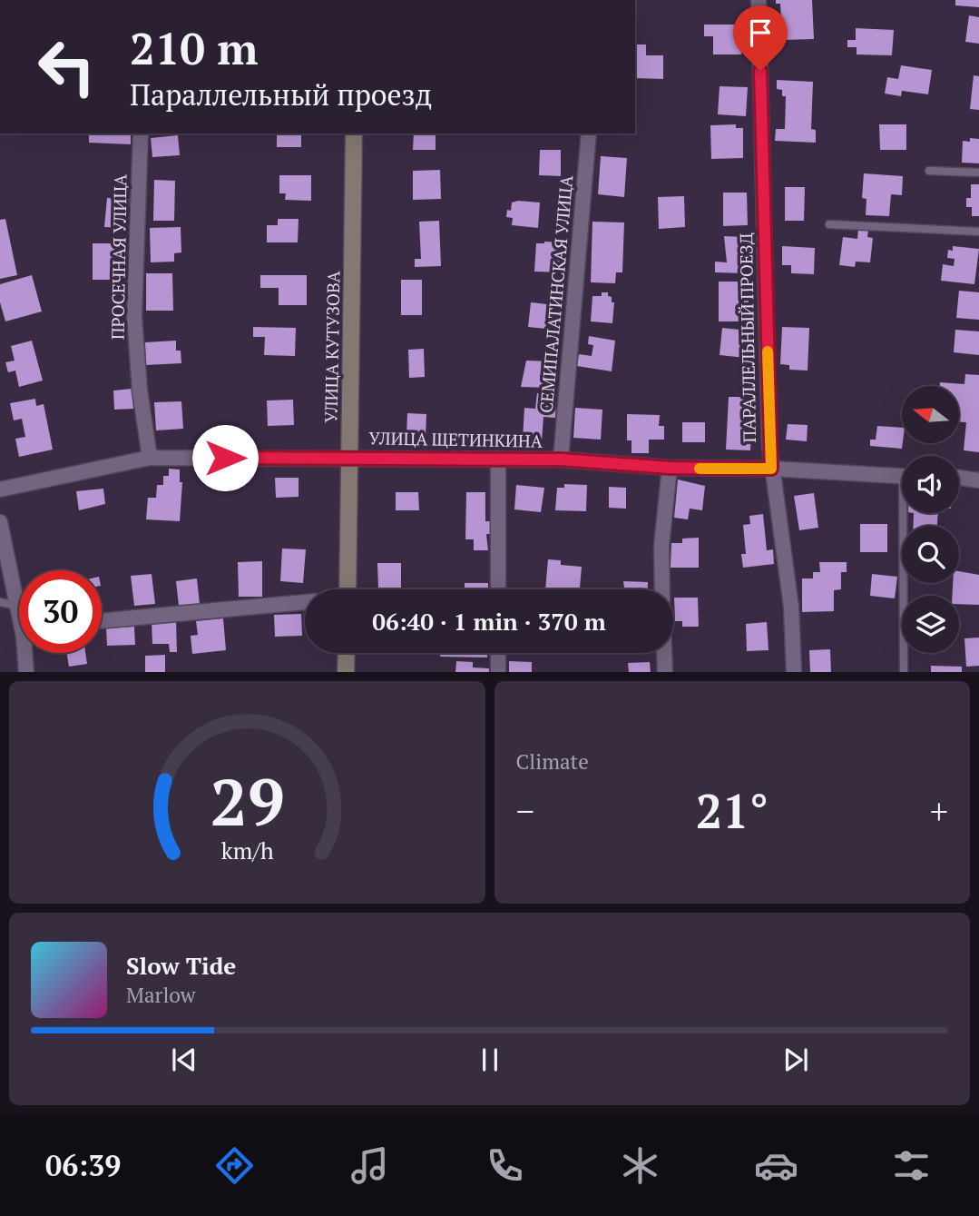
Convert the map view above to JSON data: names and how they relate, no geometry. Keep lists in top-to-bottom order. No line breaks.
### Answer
{"streets":{"main road":["УЛИЦА КУТУЗОВА"],"street":["ПРОСЕЧНАЯ УЛИЦА","СЕМИПАЛАТИНСКАЯ УЛИЦА","ПАРАЛЛЕЛЬНЫЙ ПРОЕЗД","УЛИЦА ЩЕТИНКИНА"]},"crossings":[["ПРОСЕЧНАЯ УЛИЦА","УЛИЦА ЩЕТИНКИНА"],["СЕМИПАЛАТИНСКАЯ УЛИЦА","УЛИЦА ЩЕТИНКИНА"],["ПАРАЛЛЕЛЬНЫЙ ПРОЕЗД","УЛИЦА ЩЕТИНКИНА"],["УЛИЦА КУТУЗОВА","УЛИЦА ЩЕТИНКИНА"]],"north":"left","page":{"turn":["210 m","Параллельный проезд"],"limit":"30","trip":"06:40 · 1 min · 370 m","tile":"Climate","heat":["−","21°","+"],"song":["Slow Tide","Marlow"],"tabs":"06:39","gauge":["29","km/h"]}}
